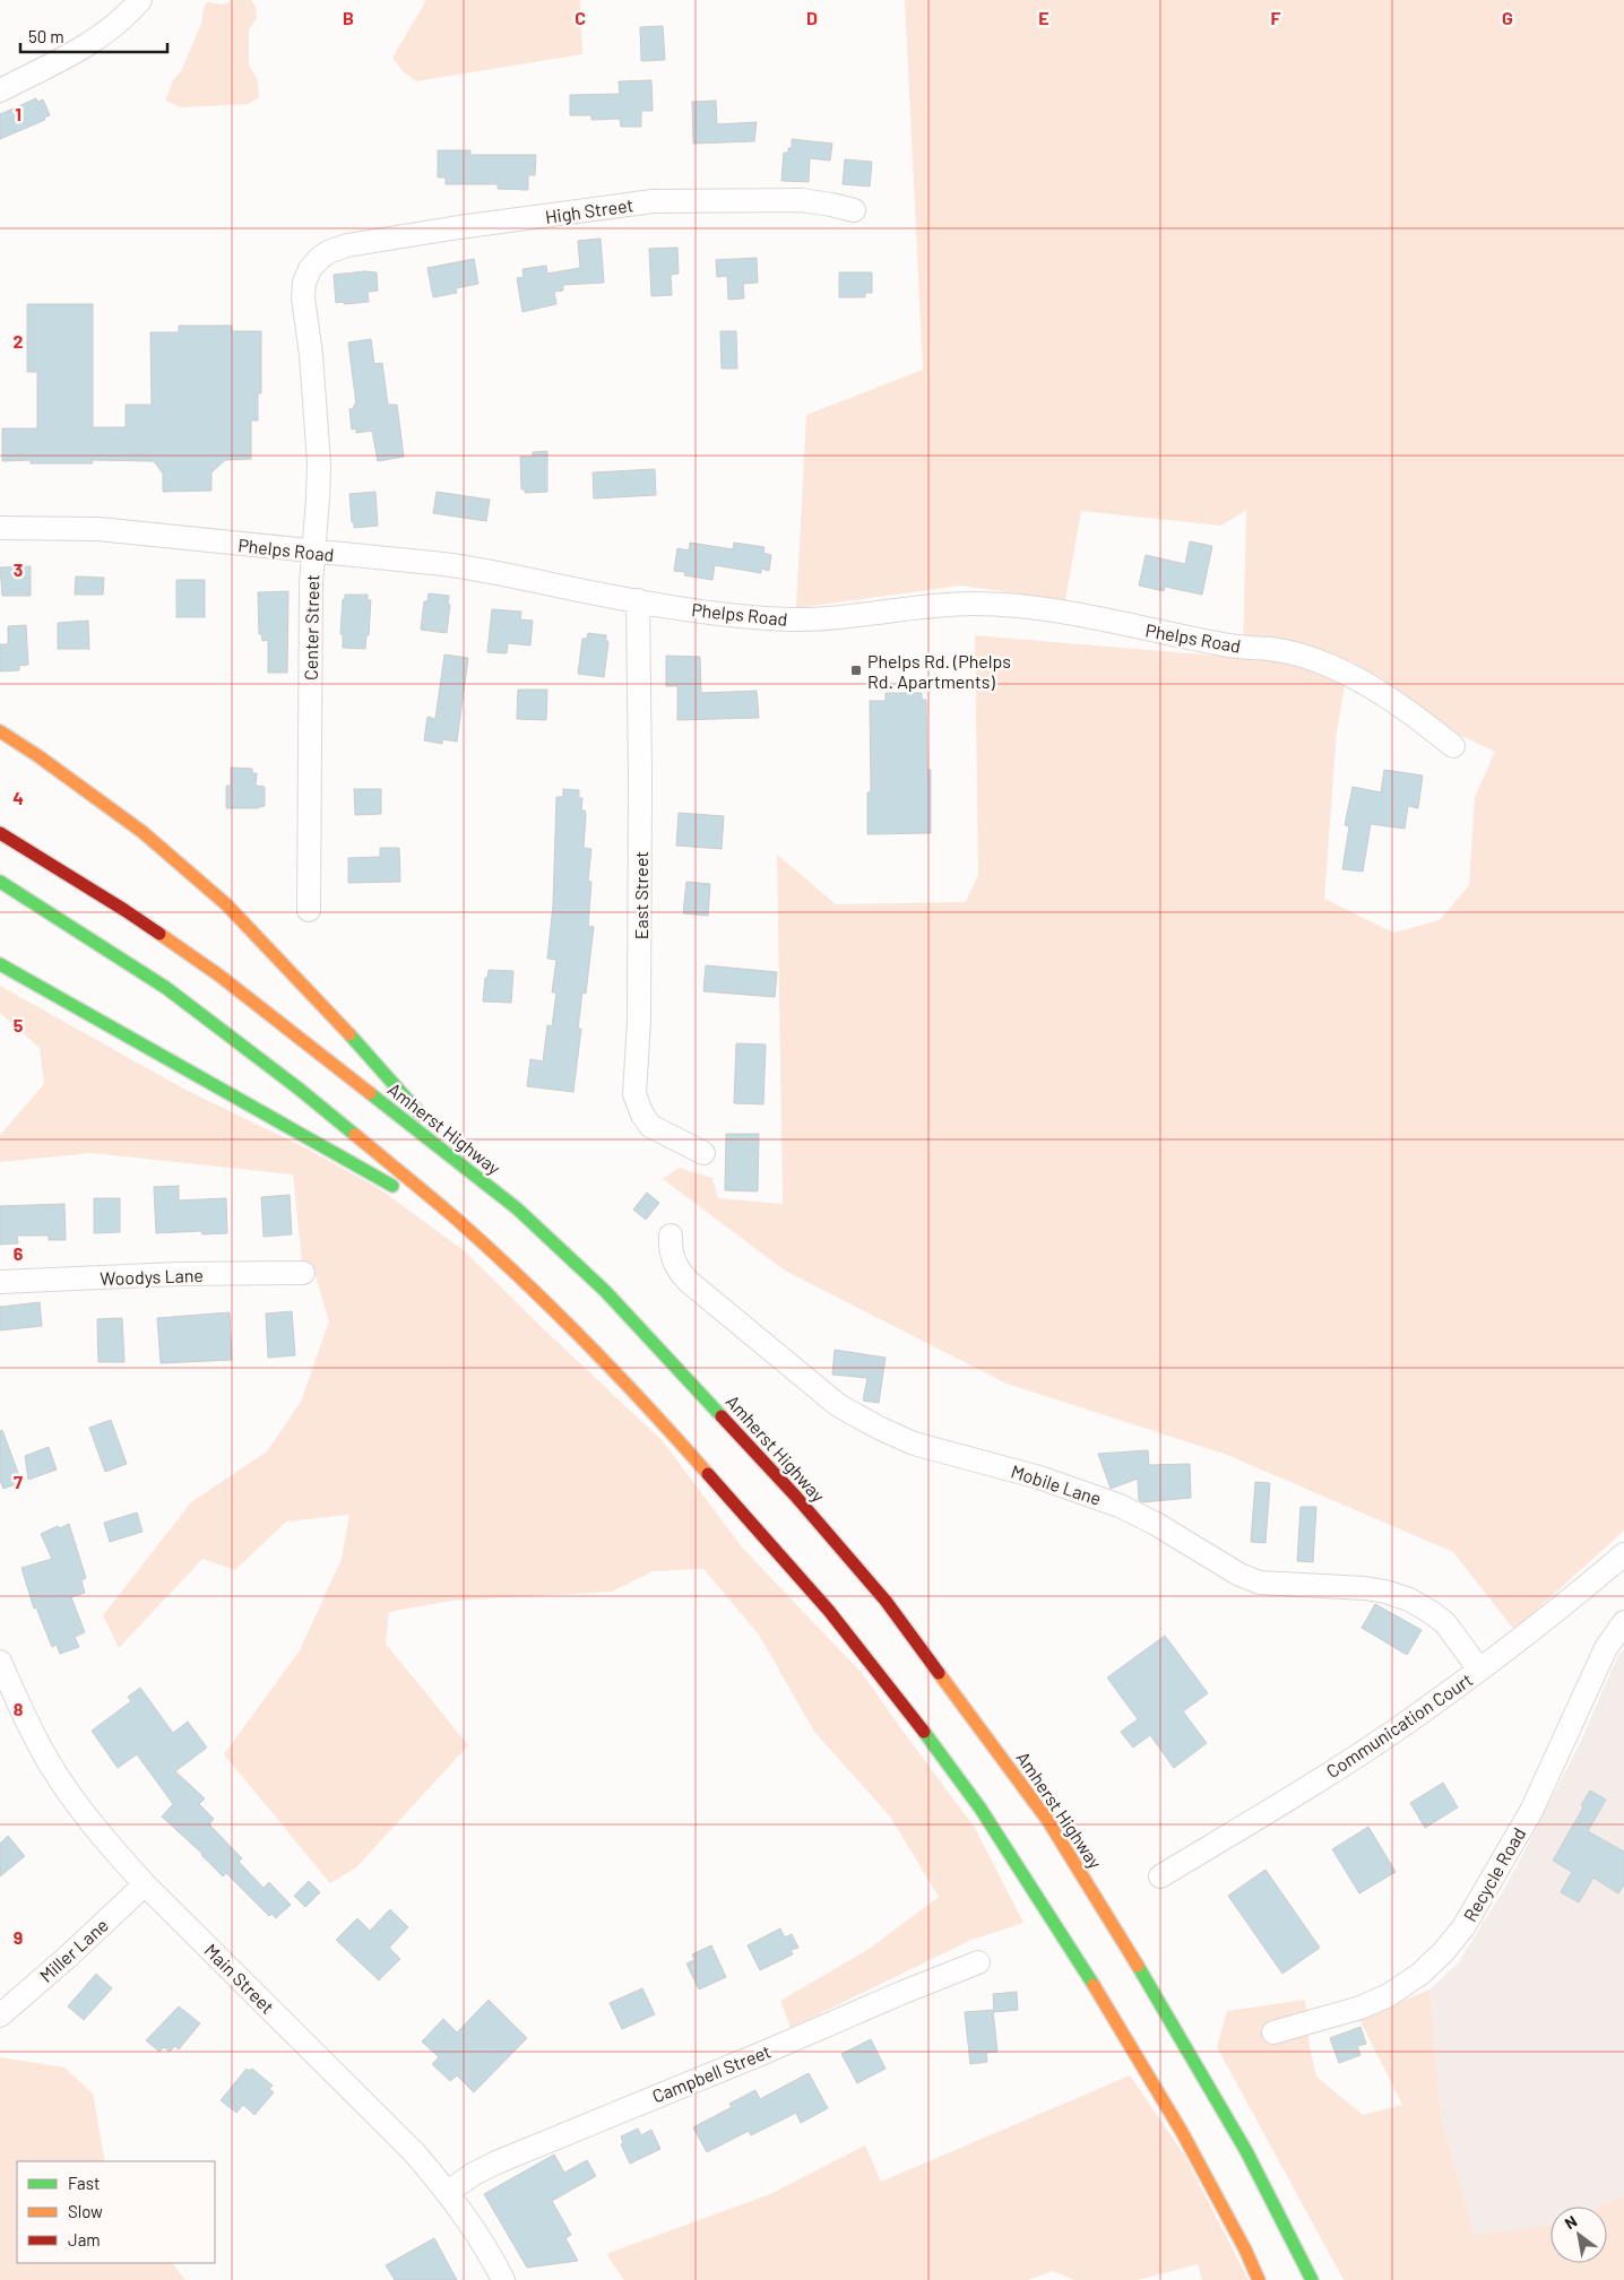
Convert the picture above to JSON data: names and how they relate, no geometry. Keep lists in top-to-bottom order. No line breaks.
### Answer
{"streets":{"highway":["Amherst Highway"],"street":["High Street","Phelps Road","Center Street","East Street","Woodys Lane","Mobile Lane","Communication Court","Recycle Road","Miller Lane","Main Street","Campbell Street"]},"crossings":[["High Street","Center Street"],["Phelps Road","Center Street"],["Phelps Road","East Street"],["Mobile Lane","Communication Court"],["Miller Lane","Main Street"],["Main Street","Campbell Street"]],"places":{"transit":["Phelps Rd. (Phelps Rd. Apartments)"]},"legend":["Fast","Slow","Jam"],"scale_bar":"50 m","north":"top left","grid":{"columns":["B","C","D","E","F","G"],"rows":["1","2","3","4","5","6","7","8","9"]}}
